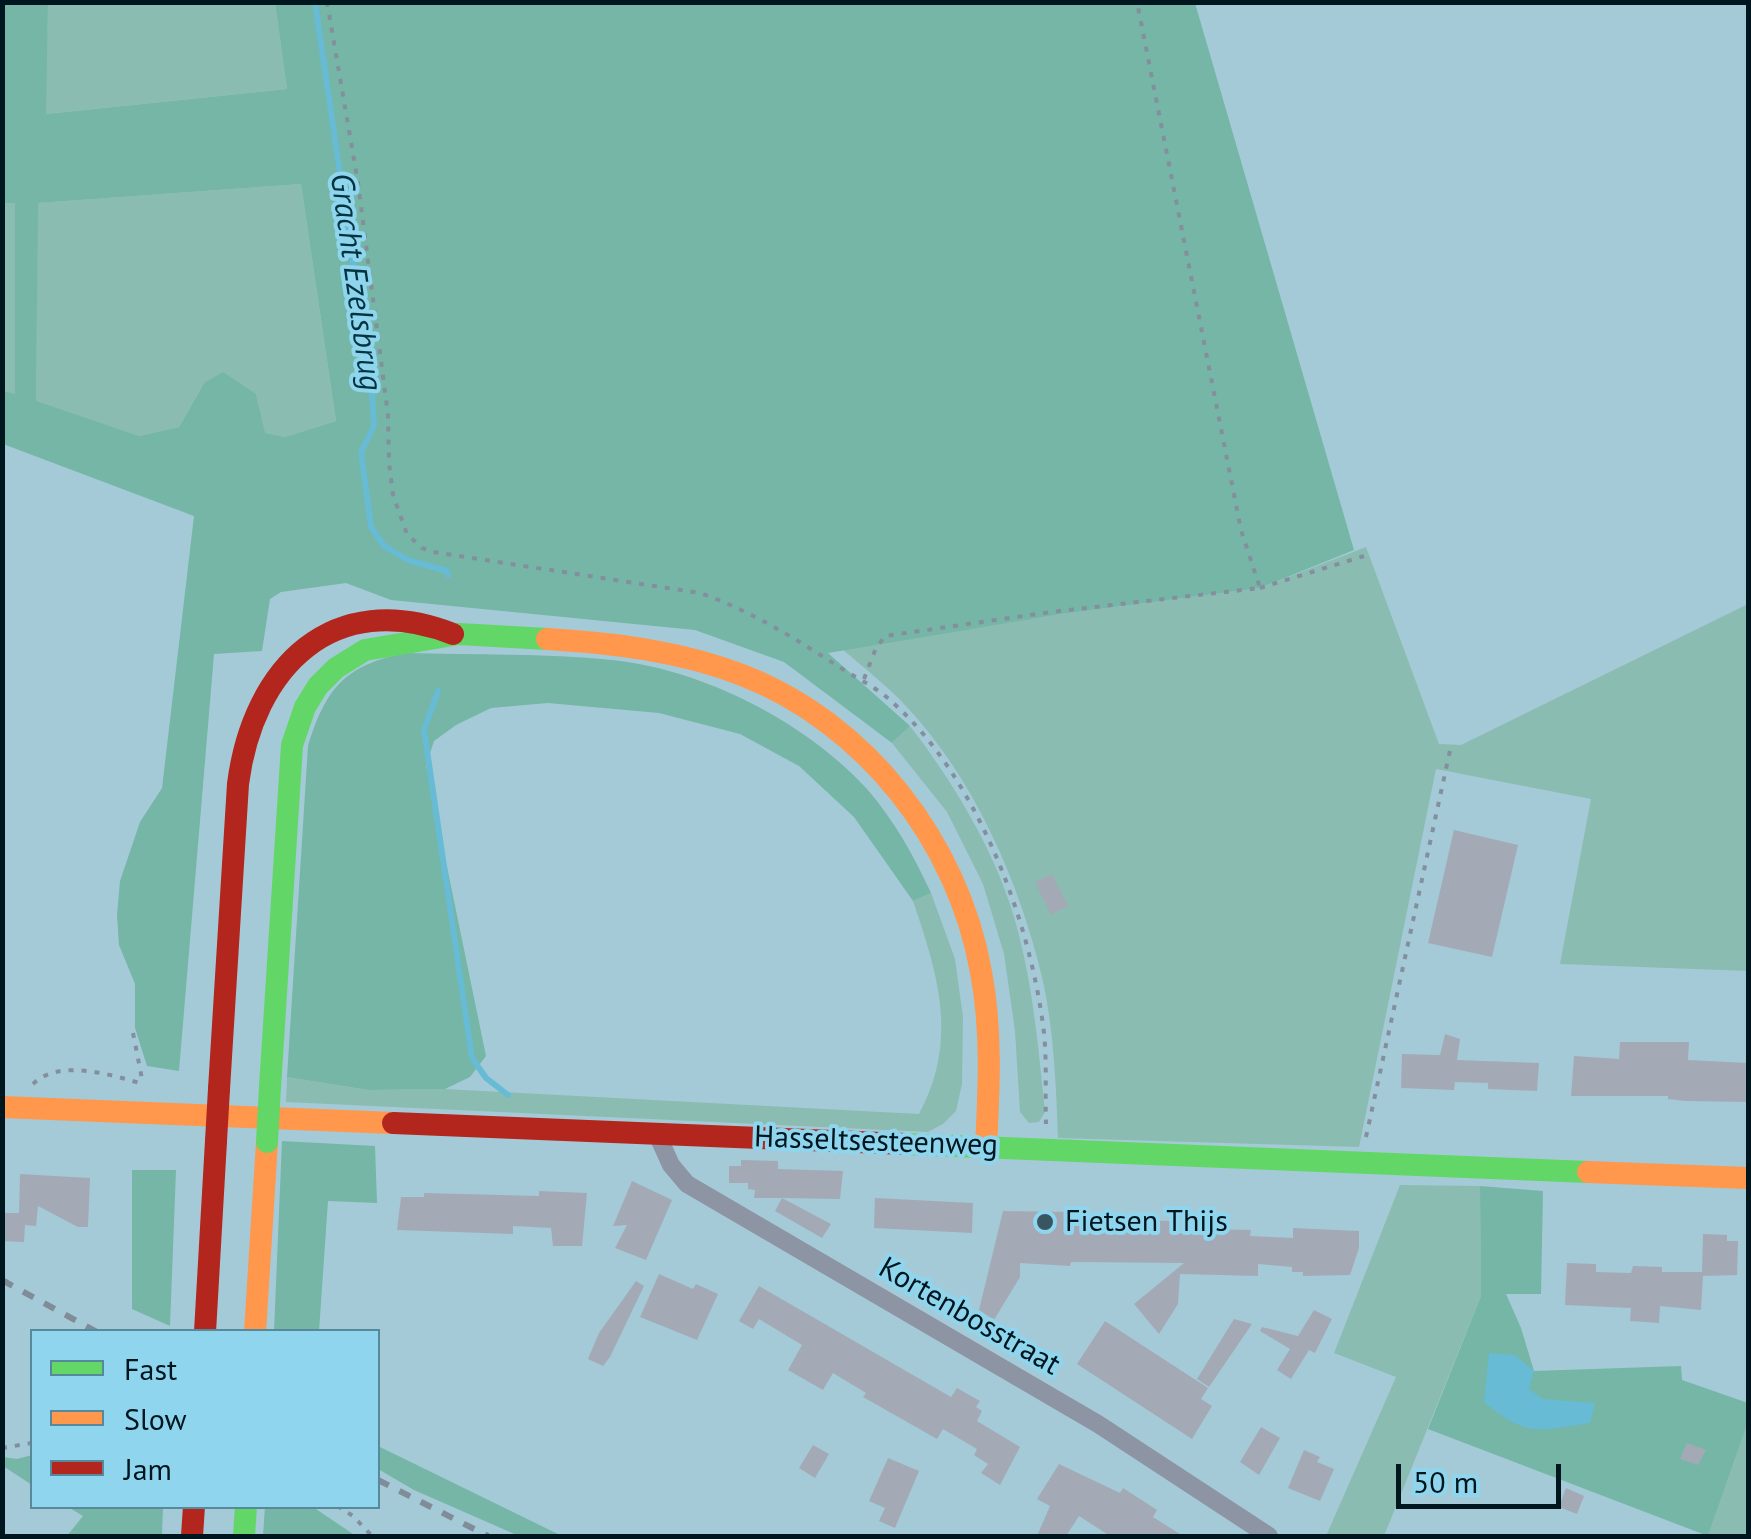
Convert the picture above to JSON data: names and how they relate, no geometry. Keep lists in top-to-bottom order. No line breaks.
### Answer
{"streets":{"main road":["Hasseltsesteenweg"],"street":["Kortenbosstraat"]},"crossings":[["Hasseltsesteenweg","Kortenbosstraat"]],"water":["Gracht Ezelsbrug"],"places":["Fietsen Thijs"],"legend":["Fast","Slow","Jam"],"scale_bar":"50 m"}
